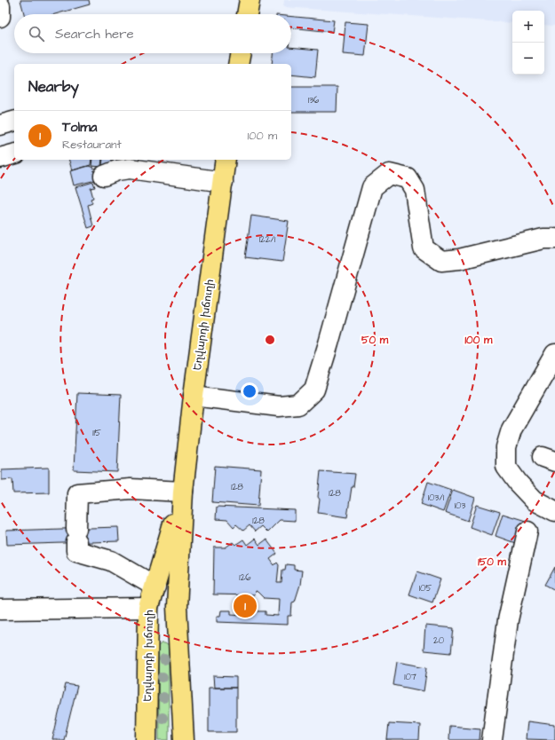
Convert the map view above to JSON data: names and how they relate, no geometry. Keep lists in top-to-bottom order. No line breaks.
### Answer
{"streets":{"main road":["Եղվարդի խճուղի"]},"house_numbers":["136","122/1","115","128","128","103/1","103","128","126","105","20","107"],"page":{"map_buttons":["+","−"],"search":"Search here","heading":"Nearby","list":[{"mark":"1","name":"Tolma","note":"Restaurant","value":"100 m"}],"pins":"1"},"rings":["50 m","100 m","150 m"]}
